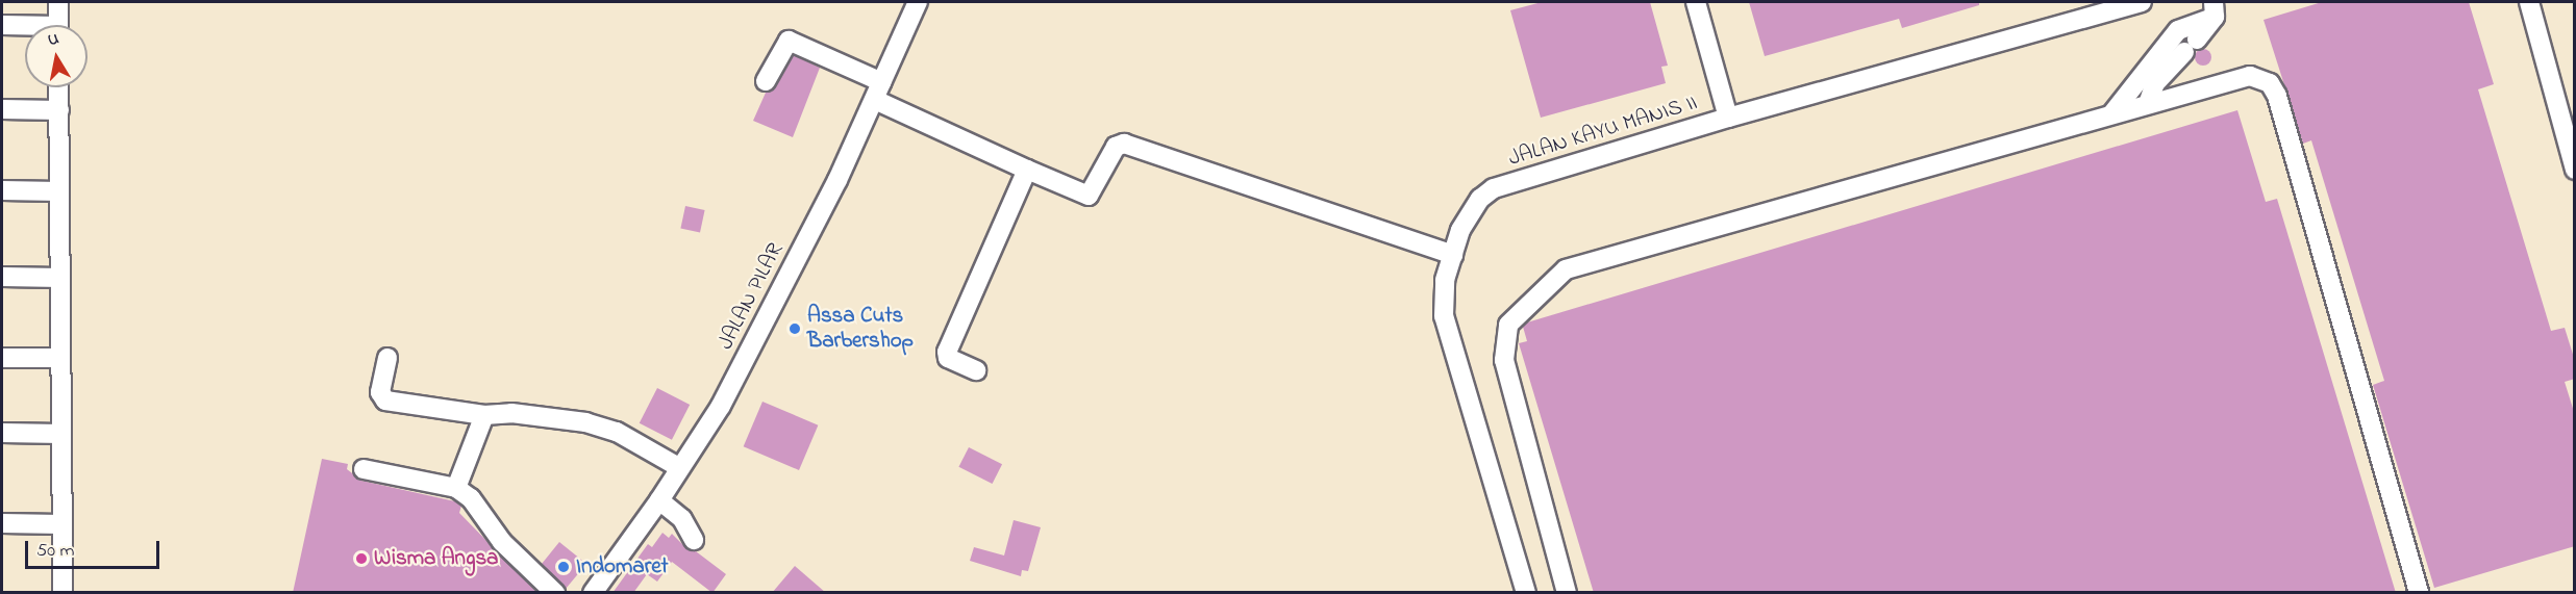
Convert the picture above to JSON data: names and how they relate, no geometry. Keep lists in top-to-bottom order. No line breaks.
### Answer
{"streets":{"street":["JALAN KAYU MANIS II","JALAN PILAR"]},"places":["Assa Cuts Barbershop","Wisma Angsa","Indomaret"],"scale_bar":"50 m","north":"top"}
